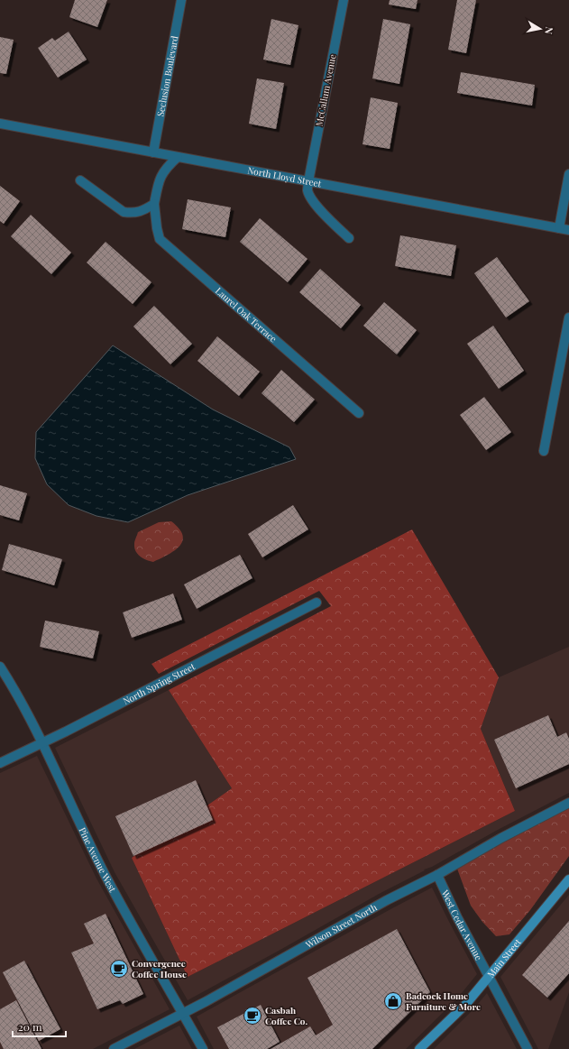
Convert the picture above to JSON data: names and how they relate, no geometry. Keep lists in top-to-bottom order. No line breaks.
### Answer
{"streets":{"street":["Seclusion Boulevard","McCallum Avenue","North Lloyd Street","Laurel Oak Terrace","North Spring Street","Pine Avenue West","West Cedar Avenue","Wilson Street North","Main Street"]},"crossings":[["Seclusion Boulevard","North Lloyd Street"],["McCallum Avenue","North Lloyd Street"],["North Lloyd Street","Laurel Oak Terrace"],["North Spring Street","Pine Avenue West"],["Pine Avenue West","Wilson Street North"],["West Cedar Avenue","Wilson Street North"],["West Cedar Avenue","Main Street"]],"places":{"cafe":["Convergence Coffee House","Casbah Coffee Co."],"shop":["Badcock Home Furniture & More"]},"scale_bar":"20 m","north":"right"}
